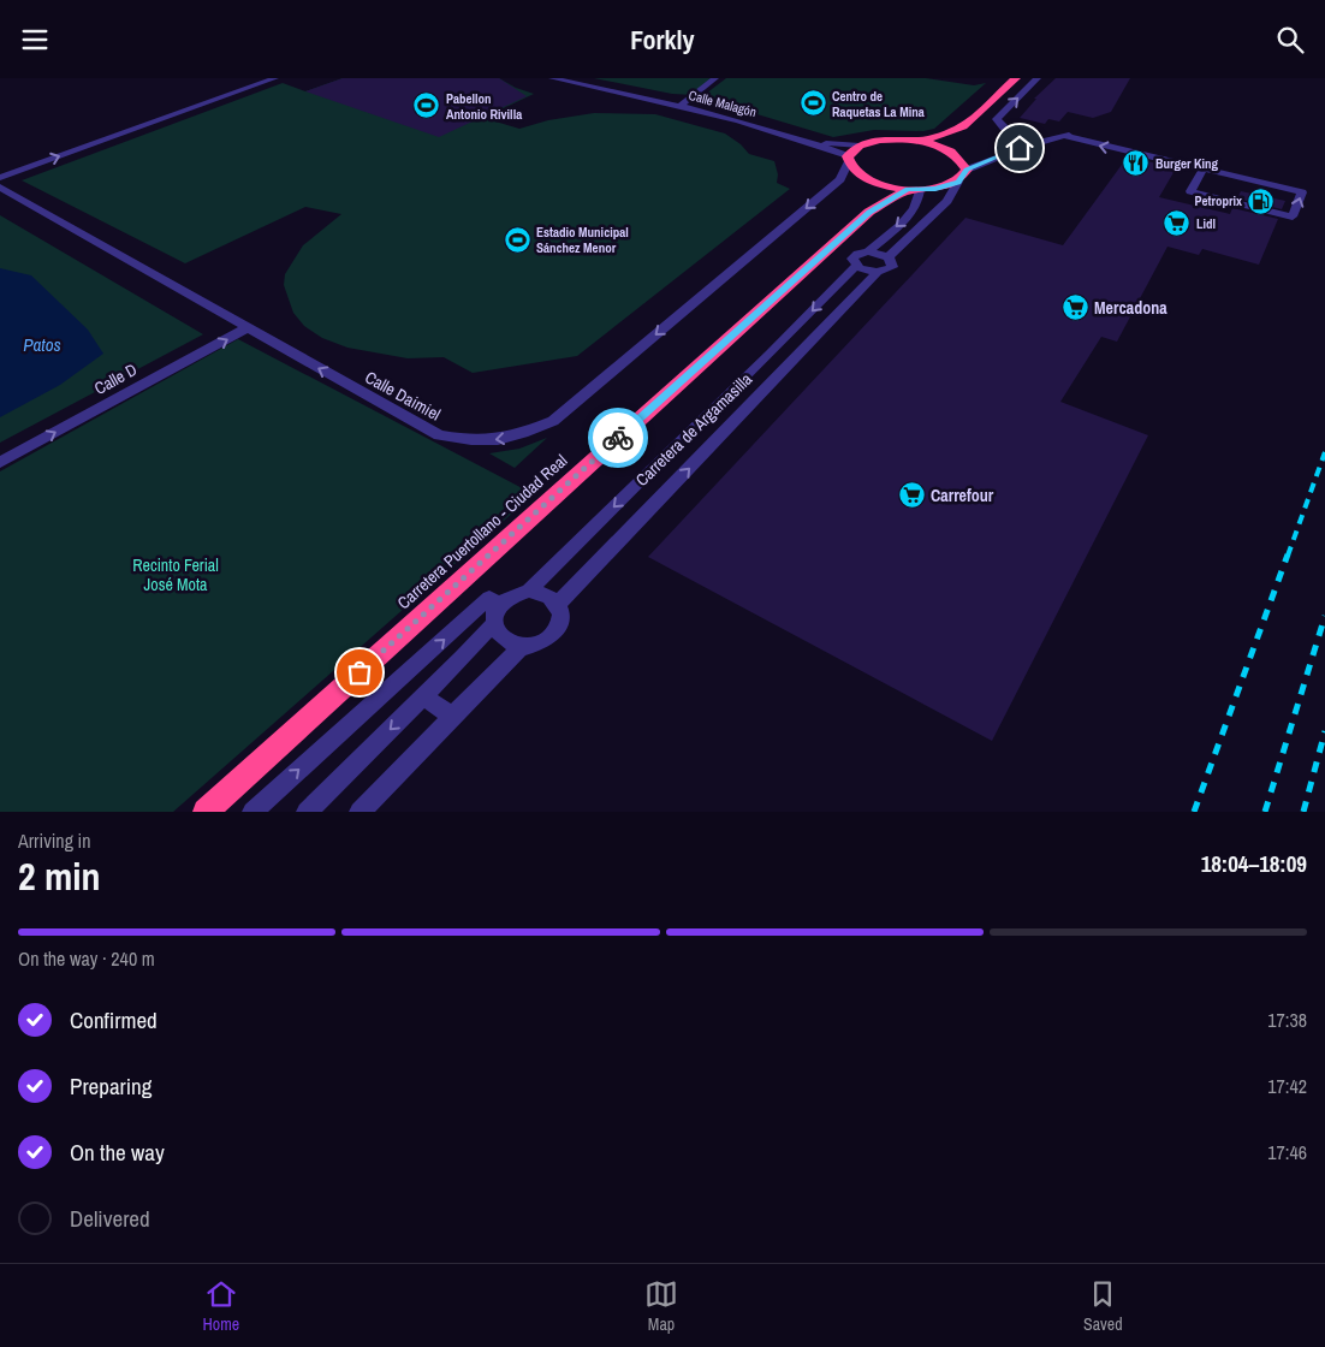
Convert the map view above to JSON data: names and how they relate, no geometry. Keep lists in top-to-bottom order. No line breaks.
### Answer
{"streets":{"highway":["Carretera Puertollano - Ciudad Real"],"street":["Calle Malagón","Calle D","Calle Daimiel","Carretera de Argamasilla"]},"crossings":[["Calle Malagón","Calle Daimiel"],["Calle D","Calle Daimiel"]],"one_way":["Calle D","Calle Daimiel"],"water":["Patos"],"parks":["Recinto Ferial José Mota"],"places":{"sports":["Centro de Raquetas La Mina","Pabellon Antonio Rivilla","Estadio Municipal Sánchez Menor"],"restaurant":["Burger King"],"fuel station":["Petroprix"],"supermarket":["Lidl","Mercadona","Carrefour"]},"page":{"header":"Forkly","heading":["2 min","Arriving in","18:04–18:09"],"bar":"On the way · 240 m","list":[["Confirmed","17:38"],["Preparing","17:42"],["On the way","17:46"],"Delivered"],"tabs":["Home","Map","Saved"]}}
